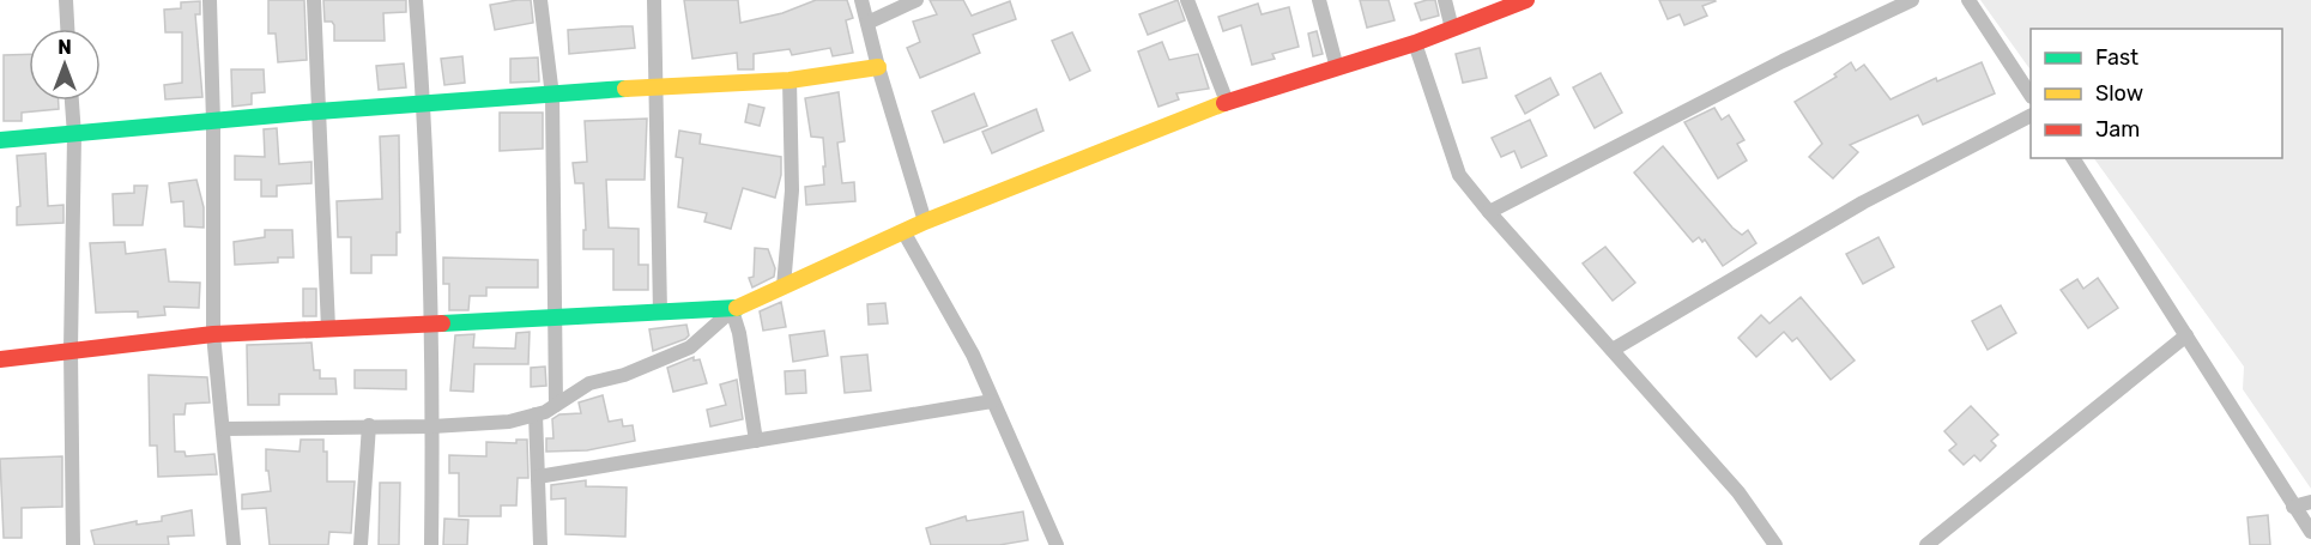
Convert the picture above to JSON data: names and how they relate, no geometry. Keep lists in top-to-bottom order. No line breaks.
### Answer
{"legend":["Fast","Slow","Jam"],"north":"top"}
